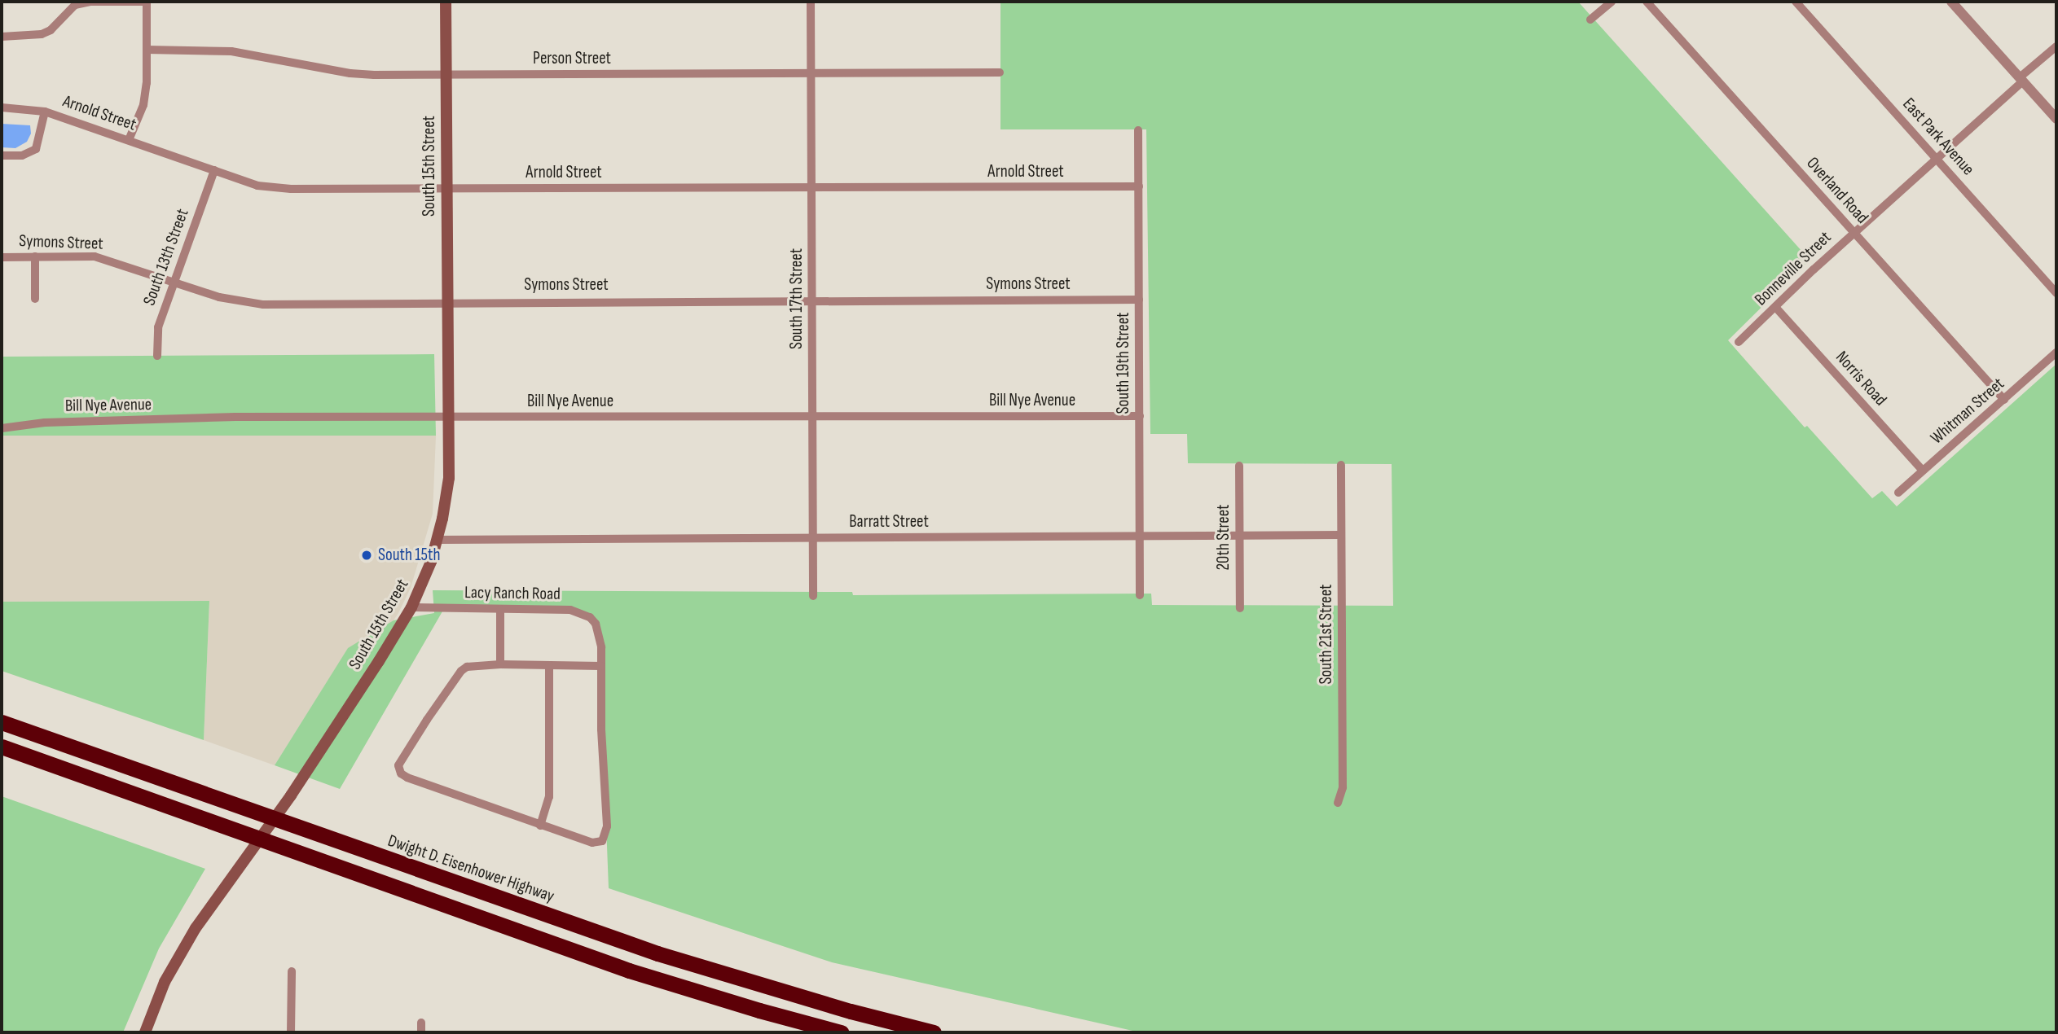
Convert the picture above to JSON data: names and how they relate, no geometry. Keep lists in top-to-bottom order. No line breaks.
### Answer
{"streets":{"highway":["Dwight D. Eisenhower Highway"],"main road":["South 15th Street"],"street":["Person Street","Arnold Street","East Park Avenue","Overland Road","Symons Street","South 13th Street","Bonneville Street","South 17th Street","South 19th Street","Norris Road","Bill Nye Avenue","Whitman Street","Barratt Street","20th Street","Lacy Ranch Road","South 21st Street"]},"crossings":[["Person Street","South 15th Street"],["Person Street","South 17th Street"],["Arnold Street","South 15th Street"],["Arnold Street","South 13th Street"],["Arnold Street","South 17th Street"],["Arnold Street","South 19th Street"],["East Park Avenue","Bonneville Street"],["South 15th Street","Symons Street"],["South 15th Street","Bill Nye Avenue"],["South 15th Street","Barratt Street"],["South 15th Street","Lacy Ranch Road"],["Overland Road","Bonneville Street"],["Overland Road","Whitman Street"],["Symons Street","South 13th Street"],["Symons Street","South 17th Street"],["Symons Street","South 19th Street"],["Bonneville Street","Norris Road"],["South 17th Street","Bill Nye Avenue"],["South 17th Street","Barratt Street"],["South 19th Street","Bill Nye Avenue"],["South 19th Street","Barratt Street"],["Norris Road","Whitman Street"],["Barratt Street","20th Street"],["Barratt Street","South 21st Street"]],"places":["South 15th"]}
